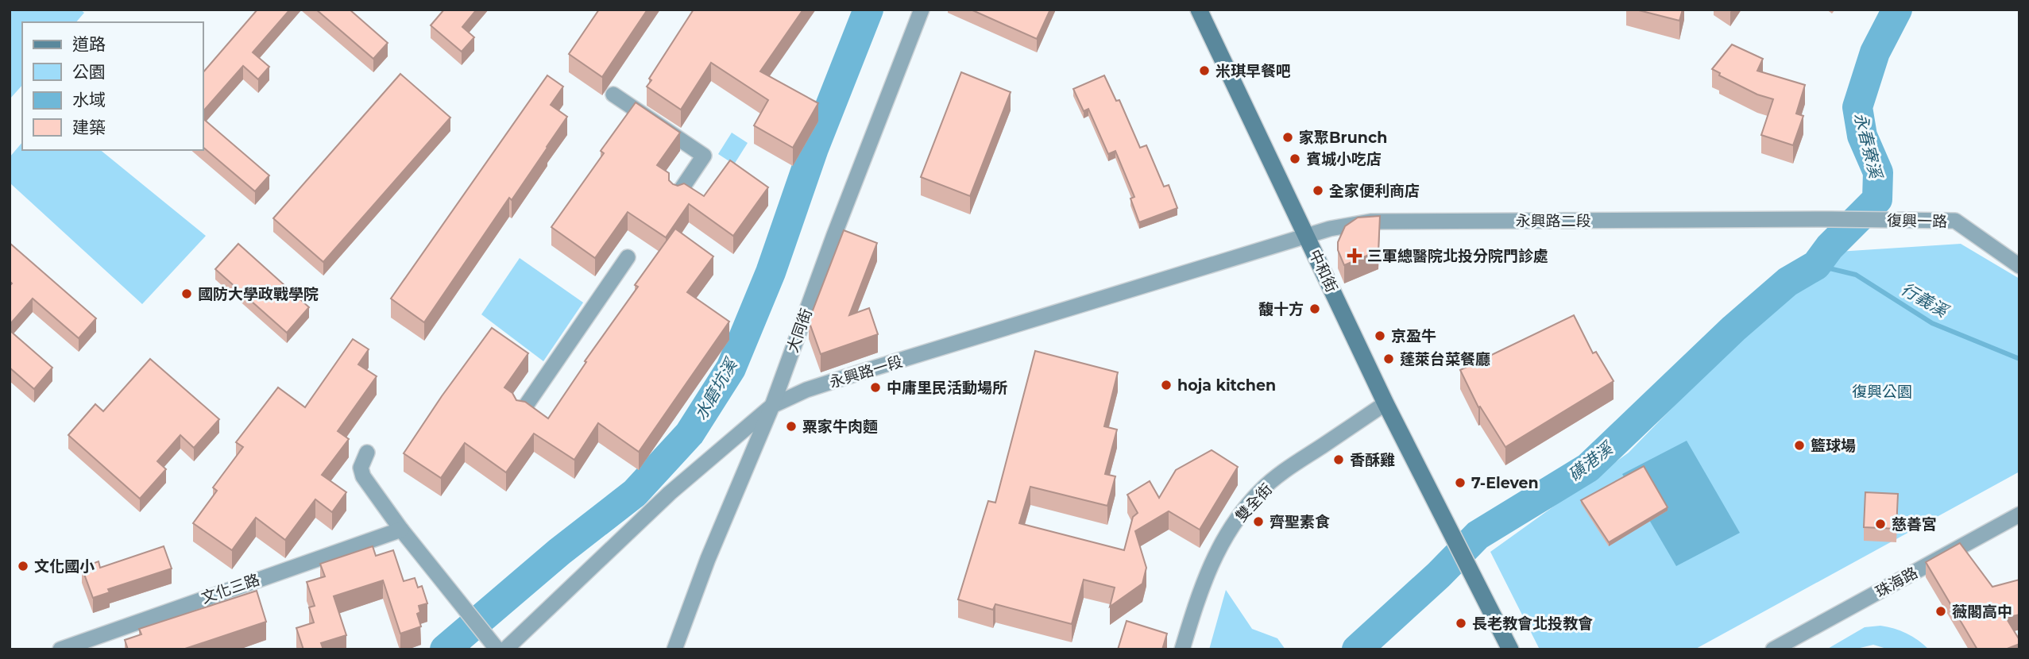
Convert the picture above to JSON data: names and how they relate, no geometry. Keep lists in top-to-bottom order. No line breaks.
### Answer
{"streets":{"street":["永興路二段","復興一路","中和街","大同街","永興路一段","雙全街","珠海路","文化三路"]},"crossings":[["永興路二段","復興一路"],["永興路二段","中和街"],["永興路二段","永興路一段"],["中和街","永興路一段"],["中和街","雙全街"],["大同街","永興路一段"]],"water":["永春寮溪","行義溪","水磨坑溪","磺港溪"],"parks":["復興公園"],"places":{"other":["米琪早餐吧","家聚Brunch","賓城小吃店","全家便利商店","國防大學政戰學院","馥十方","京盈牛","蓬萊台菜餐廳","hoja kitchen","中庸里民活動場所","粟家牛肉麵","籃球場","香酥雞","7-Eleven","齊聖素食","慈善宮","文化國小","薇閣高中","長老教會北投教會"],"health":["三軍總醫院北投分院門診處"]},"legend":["道路","公園","水域","建築"]}
